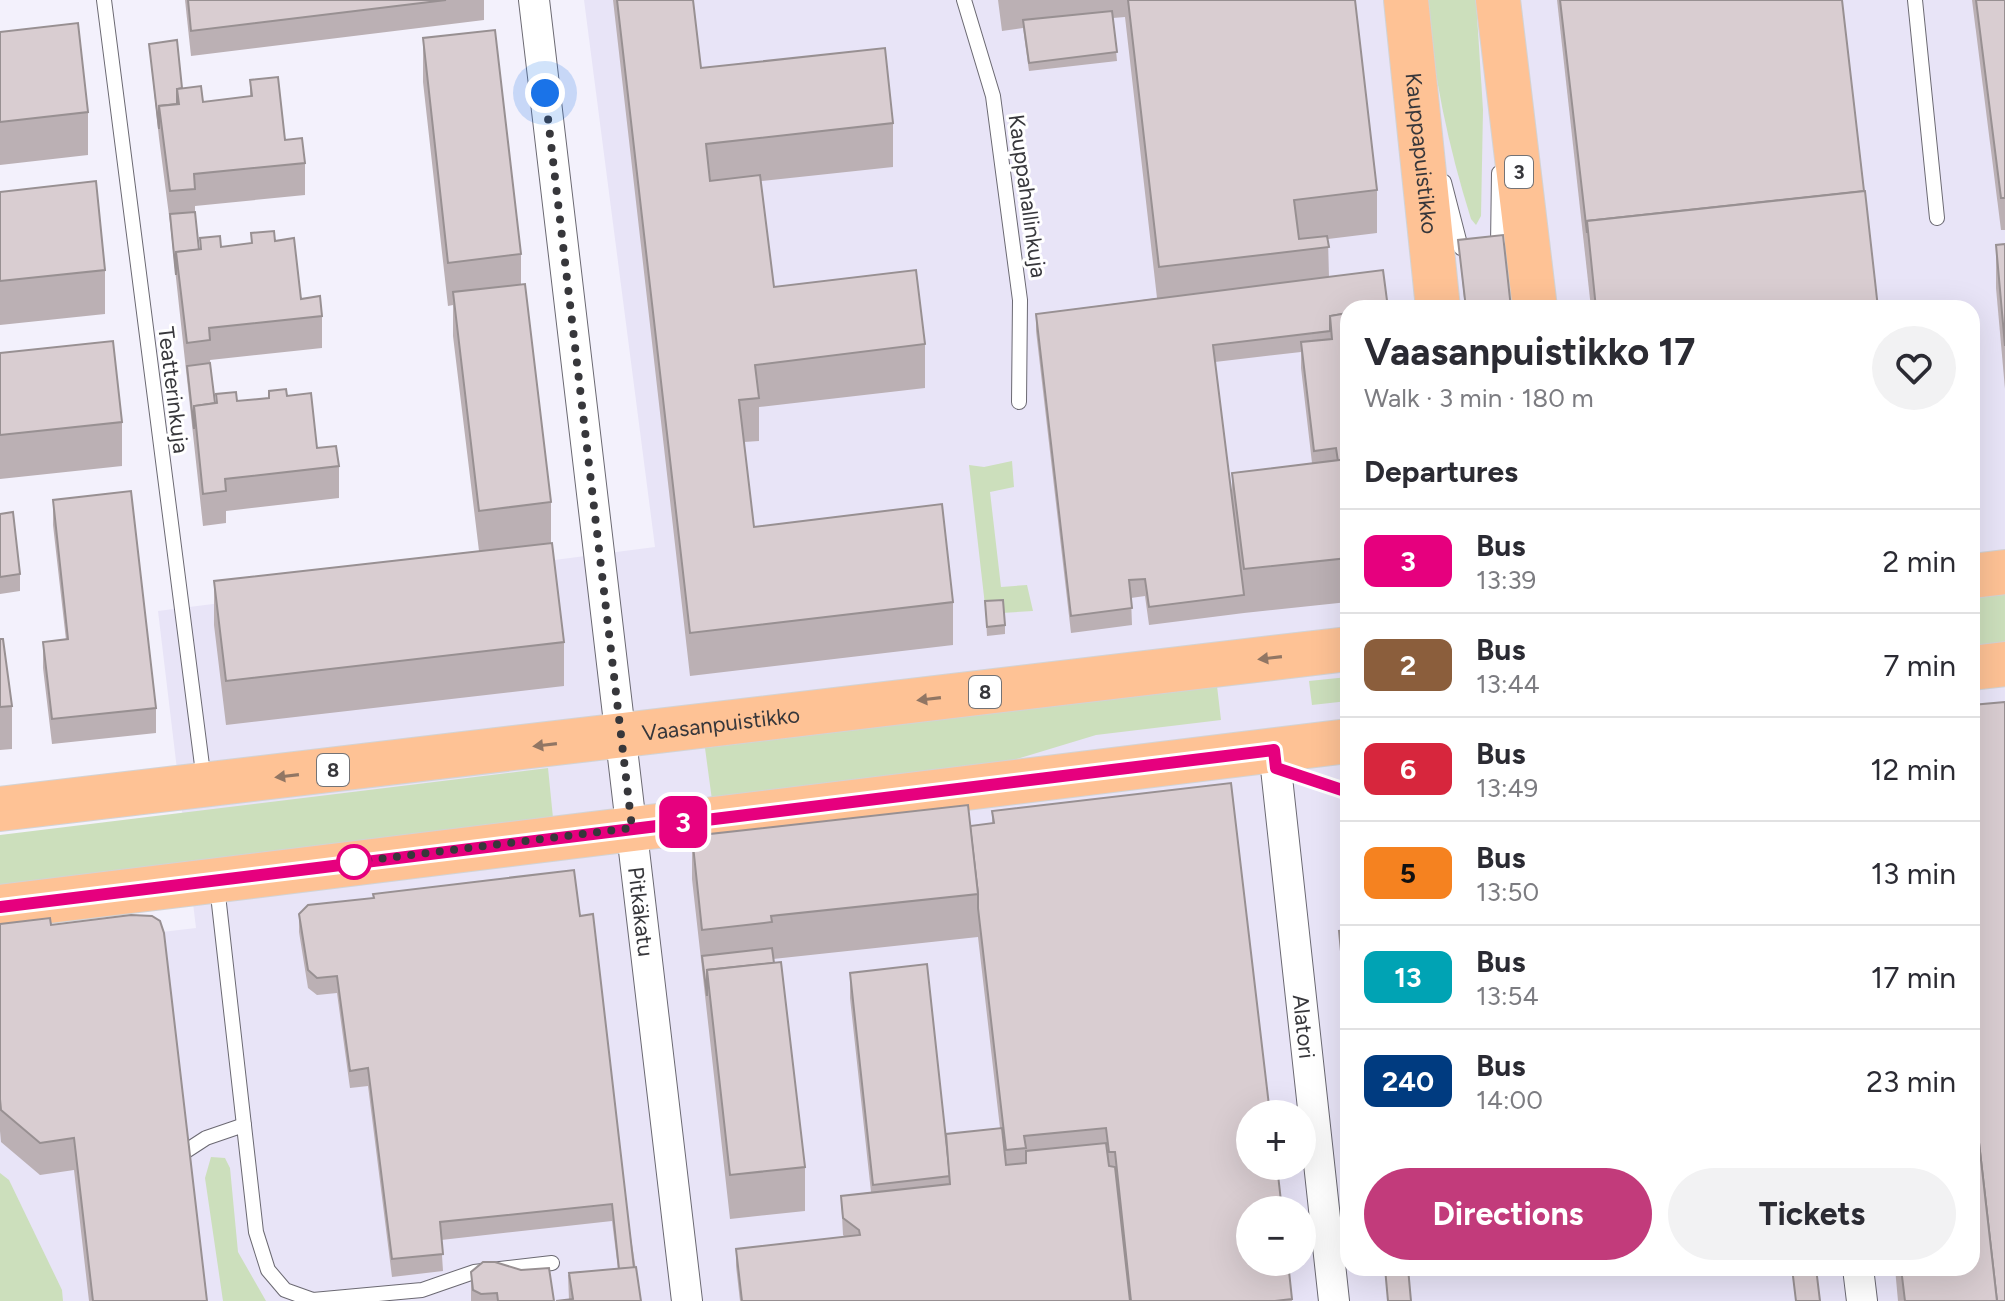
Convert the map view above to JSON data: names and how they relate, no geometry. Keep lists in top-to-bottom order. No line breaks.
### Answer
{"streets":{"main road":["Kauppapuistikko","3","8","Vaasanpuistikko"],"street":["Pitkäkatu","Alatori"],"lane":["Kauppahallinkuja","Teatterinkuja"]},"crossings":[["Teatterinkuja","Vaasanpuistikko"],["Vaasanpuistikko","Pitkäkatu"]],"lines":["bus line 3"],"page":{"on_map":"3","heading":[["Vaasanpuistikko 17","Walk · 3 min · 180 m"],"Departures"],"list":[{"mark":"3","name":"Bus","note":"13:39","value":"2 min"},{"mark":"2","name":"Bus","note":"13:44","value":"7 min"},{"mark":"6","name":"Bus","note":"13:49","value":"12 min"},{"mark":"5","name":"Bus","note":"13:50","value":"13 min"},{"mark":"13","name":"Bus","note":"13:54","value":"17 min"},{"mark":"240","name":"Bus","note":"14:00","value":"23 min"}],"map_buttons":["+","−"],"buttons":["Directions","Tickets"]}}
